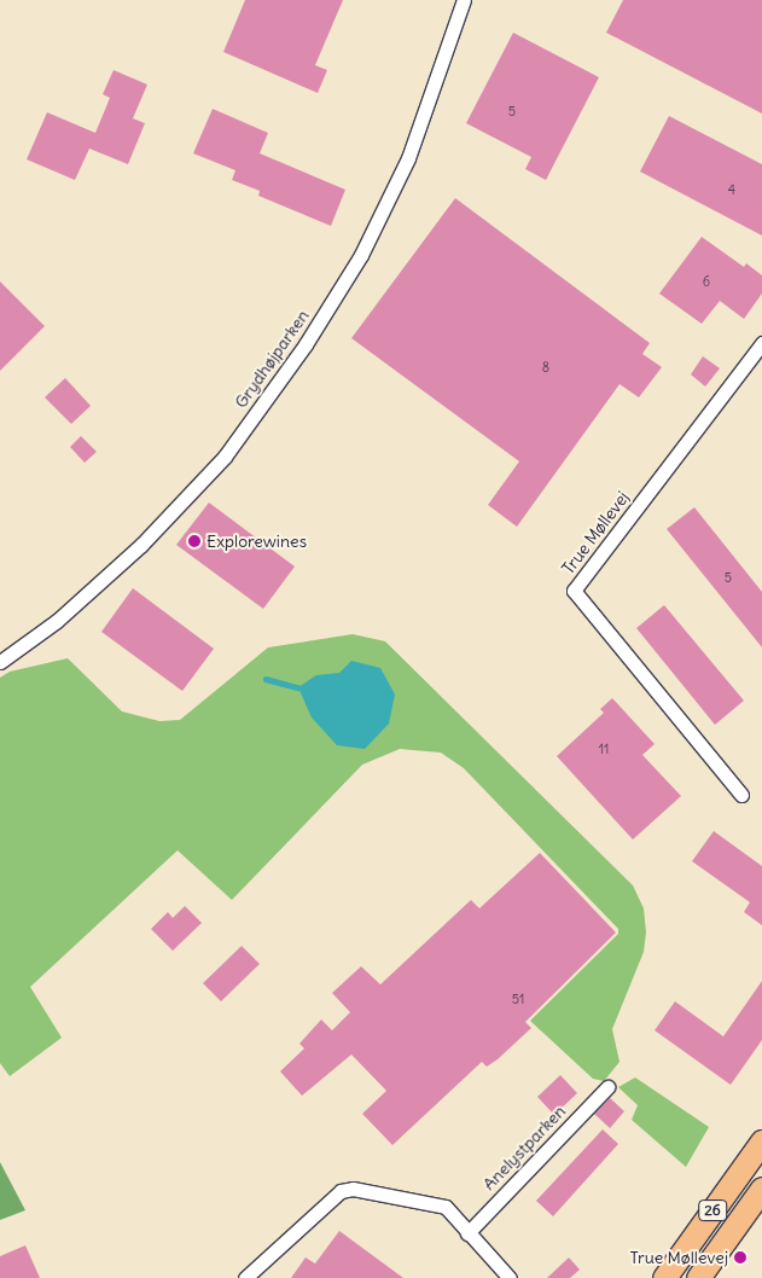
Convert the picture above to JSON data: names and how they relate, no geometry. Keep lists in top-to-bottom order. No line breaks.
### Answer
{"streets":{"main road":["26"],"street":["Grydhøjparken","True Møllevej","Anelystparken"]},"places":["Explorewines","True Møllevej"],"house_numbers":["5","4","6","8","5","11","51"]}
